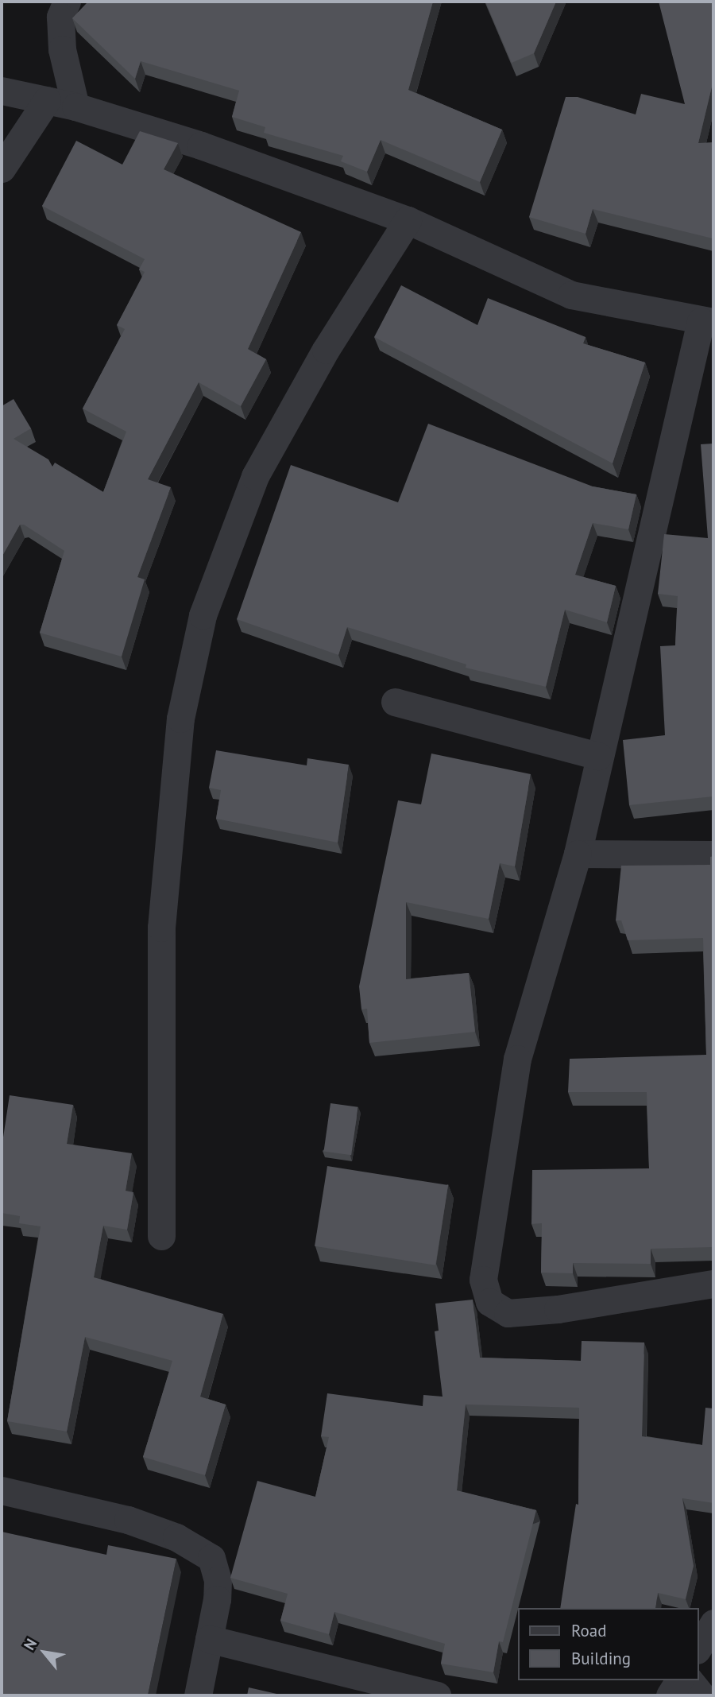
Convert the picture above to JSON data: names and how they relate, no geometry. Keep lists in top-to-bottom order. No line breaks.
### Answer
{"legend":["Road","Building"],"north":"top left"}
